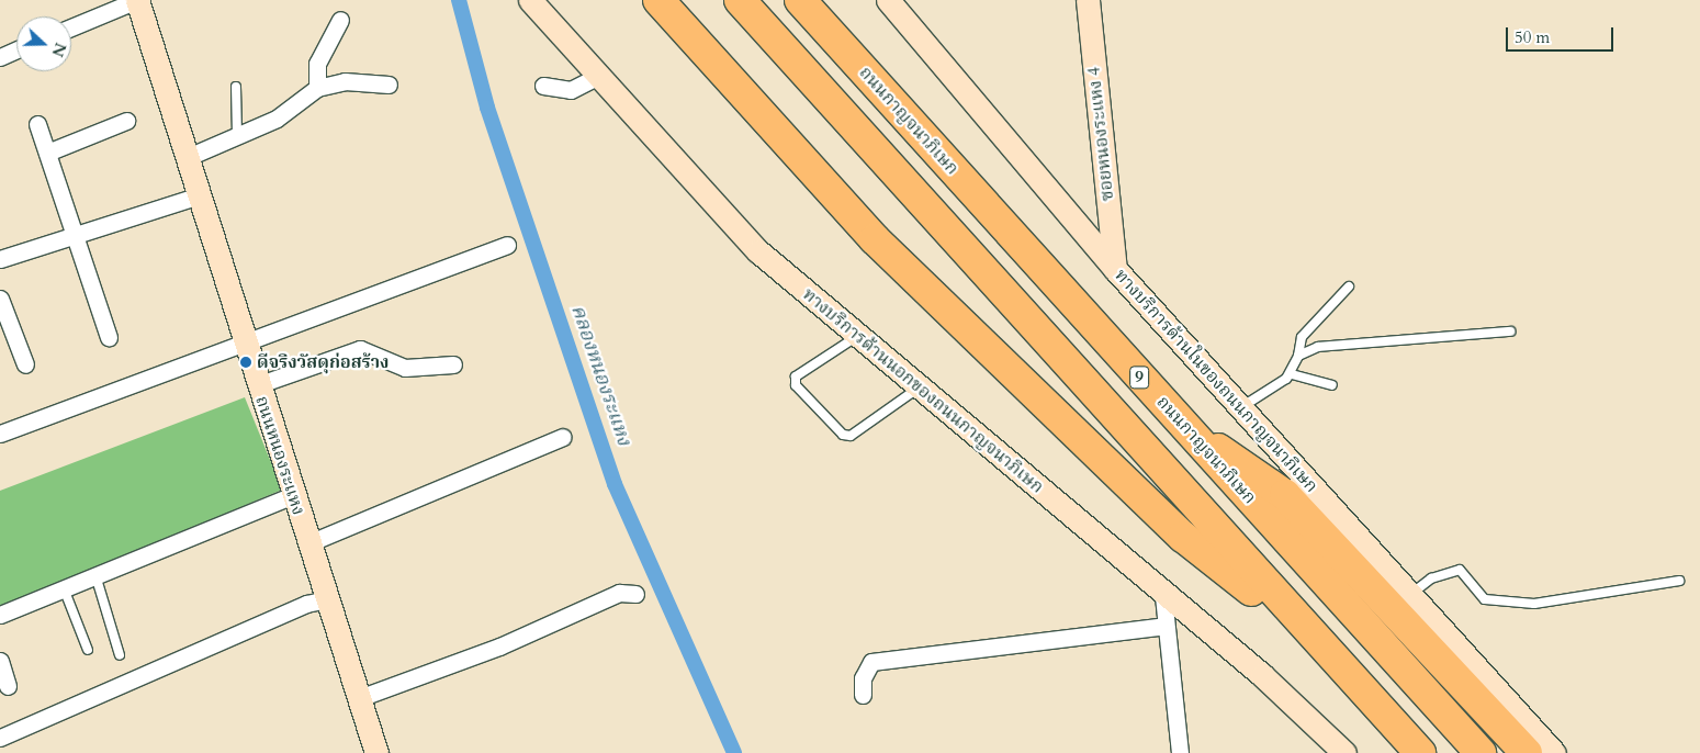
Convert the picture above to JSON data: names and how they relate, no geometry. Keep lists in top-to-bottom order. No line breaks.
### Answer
{"streets":{"highway":["ถนนกาญจนาภิเษก","9"],"main road":["ซอยหนองระแหง 4","ทางบริการด้านในของถนนกาญจนาภิเษก","ทางบริการด้านนอกของถนนกาญจนาภิเษก","ถนนหนองระแหง"]},"crossings":[["ซอยหนองระแหง 4","ทางบริการด้านในของถนนกาญจนาภิเษก"]],"water":["คลองหนองระแหง"],"places":["ดีจริงวัสดุก่อสร้าง"],"scale_bar":"50 m","north":"right"}
